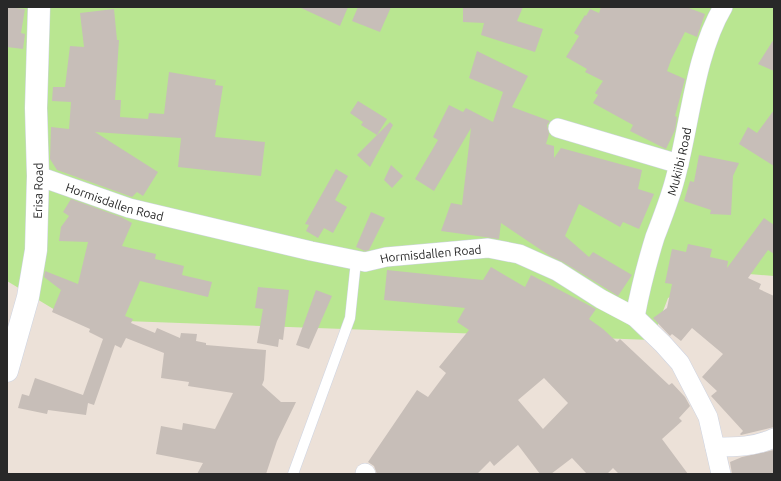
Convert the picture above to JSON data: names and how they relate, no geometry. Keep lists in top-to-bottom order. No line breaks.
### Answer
{"streets":{"street":["Mukiibi Road","Erisa Road","Hormisdallen Road"]},"crossings":[["Mukiibi Road","Hormisdallen Road"],["Erisa Road","Hormisdallen Road"]]}
